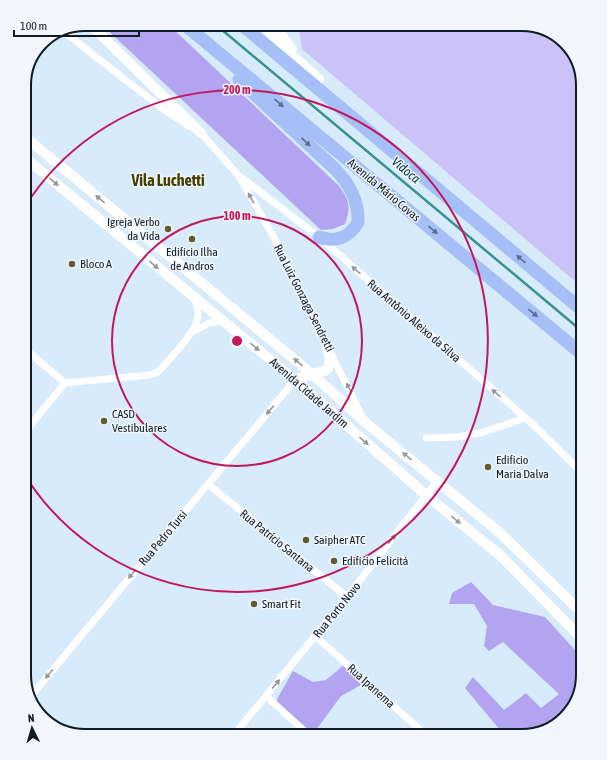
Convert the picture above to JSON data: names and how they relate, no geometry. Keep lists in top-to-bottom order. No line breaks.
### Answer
{"streets":{"highway":["Avenida Mário Covas"],"main road":["Avenida Cidade Jardim"],"street":["Rua Luiz Gonzaga Sendretti","Rua Antônio Aleixo da Silva","Rua Pedro Tursi","Rua Patrício Santana","Rua Porto Novo","Rua Ipanema"]},"crossings":[["Rua Luiz Gonzaga Sendretti","Rua Antônio Aleixo da Silva"],["Rua Luiz Gonzaga Sendretti","Avenida Cidade Jardim"],["Avenida Cidade Jardim","Rua Pedro Tursi"],["Avenida Cidade Jardim","Rua Porto Novo"],["Rua Pedro Tursi","Rua Patrício Santana"],["Rua Patrício Santana","Rua Porto Novo"],["Rua Porto Novo","Rua Ipanema"]],"one_way":["Rua Luiz Gonzaga Sendretti","Rua Antônio Aleixo da Silva","Rua Pedro Tursi","Rua Porto Novo"],"districts":["Vila Luchetti"],"water":["Vidoca"],"places":["Igreja Verbo da Vida","Edifício Ilha de Andros","Bloco A","CASD Vestibulares","Edifício Maria Dalva","Saipher ATC","Edifício Felicitá","Smart Fit"],"scale_bar":"100 m","north":"top","rings":["200 m","100 m"]}
